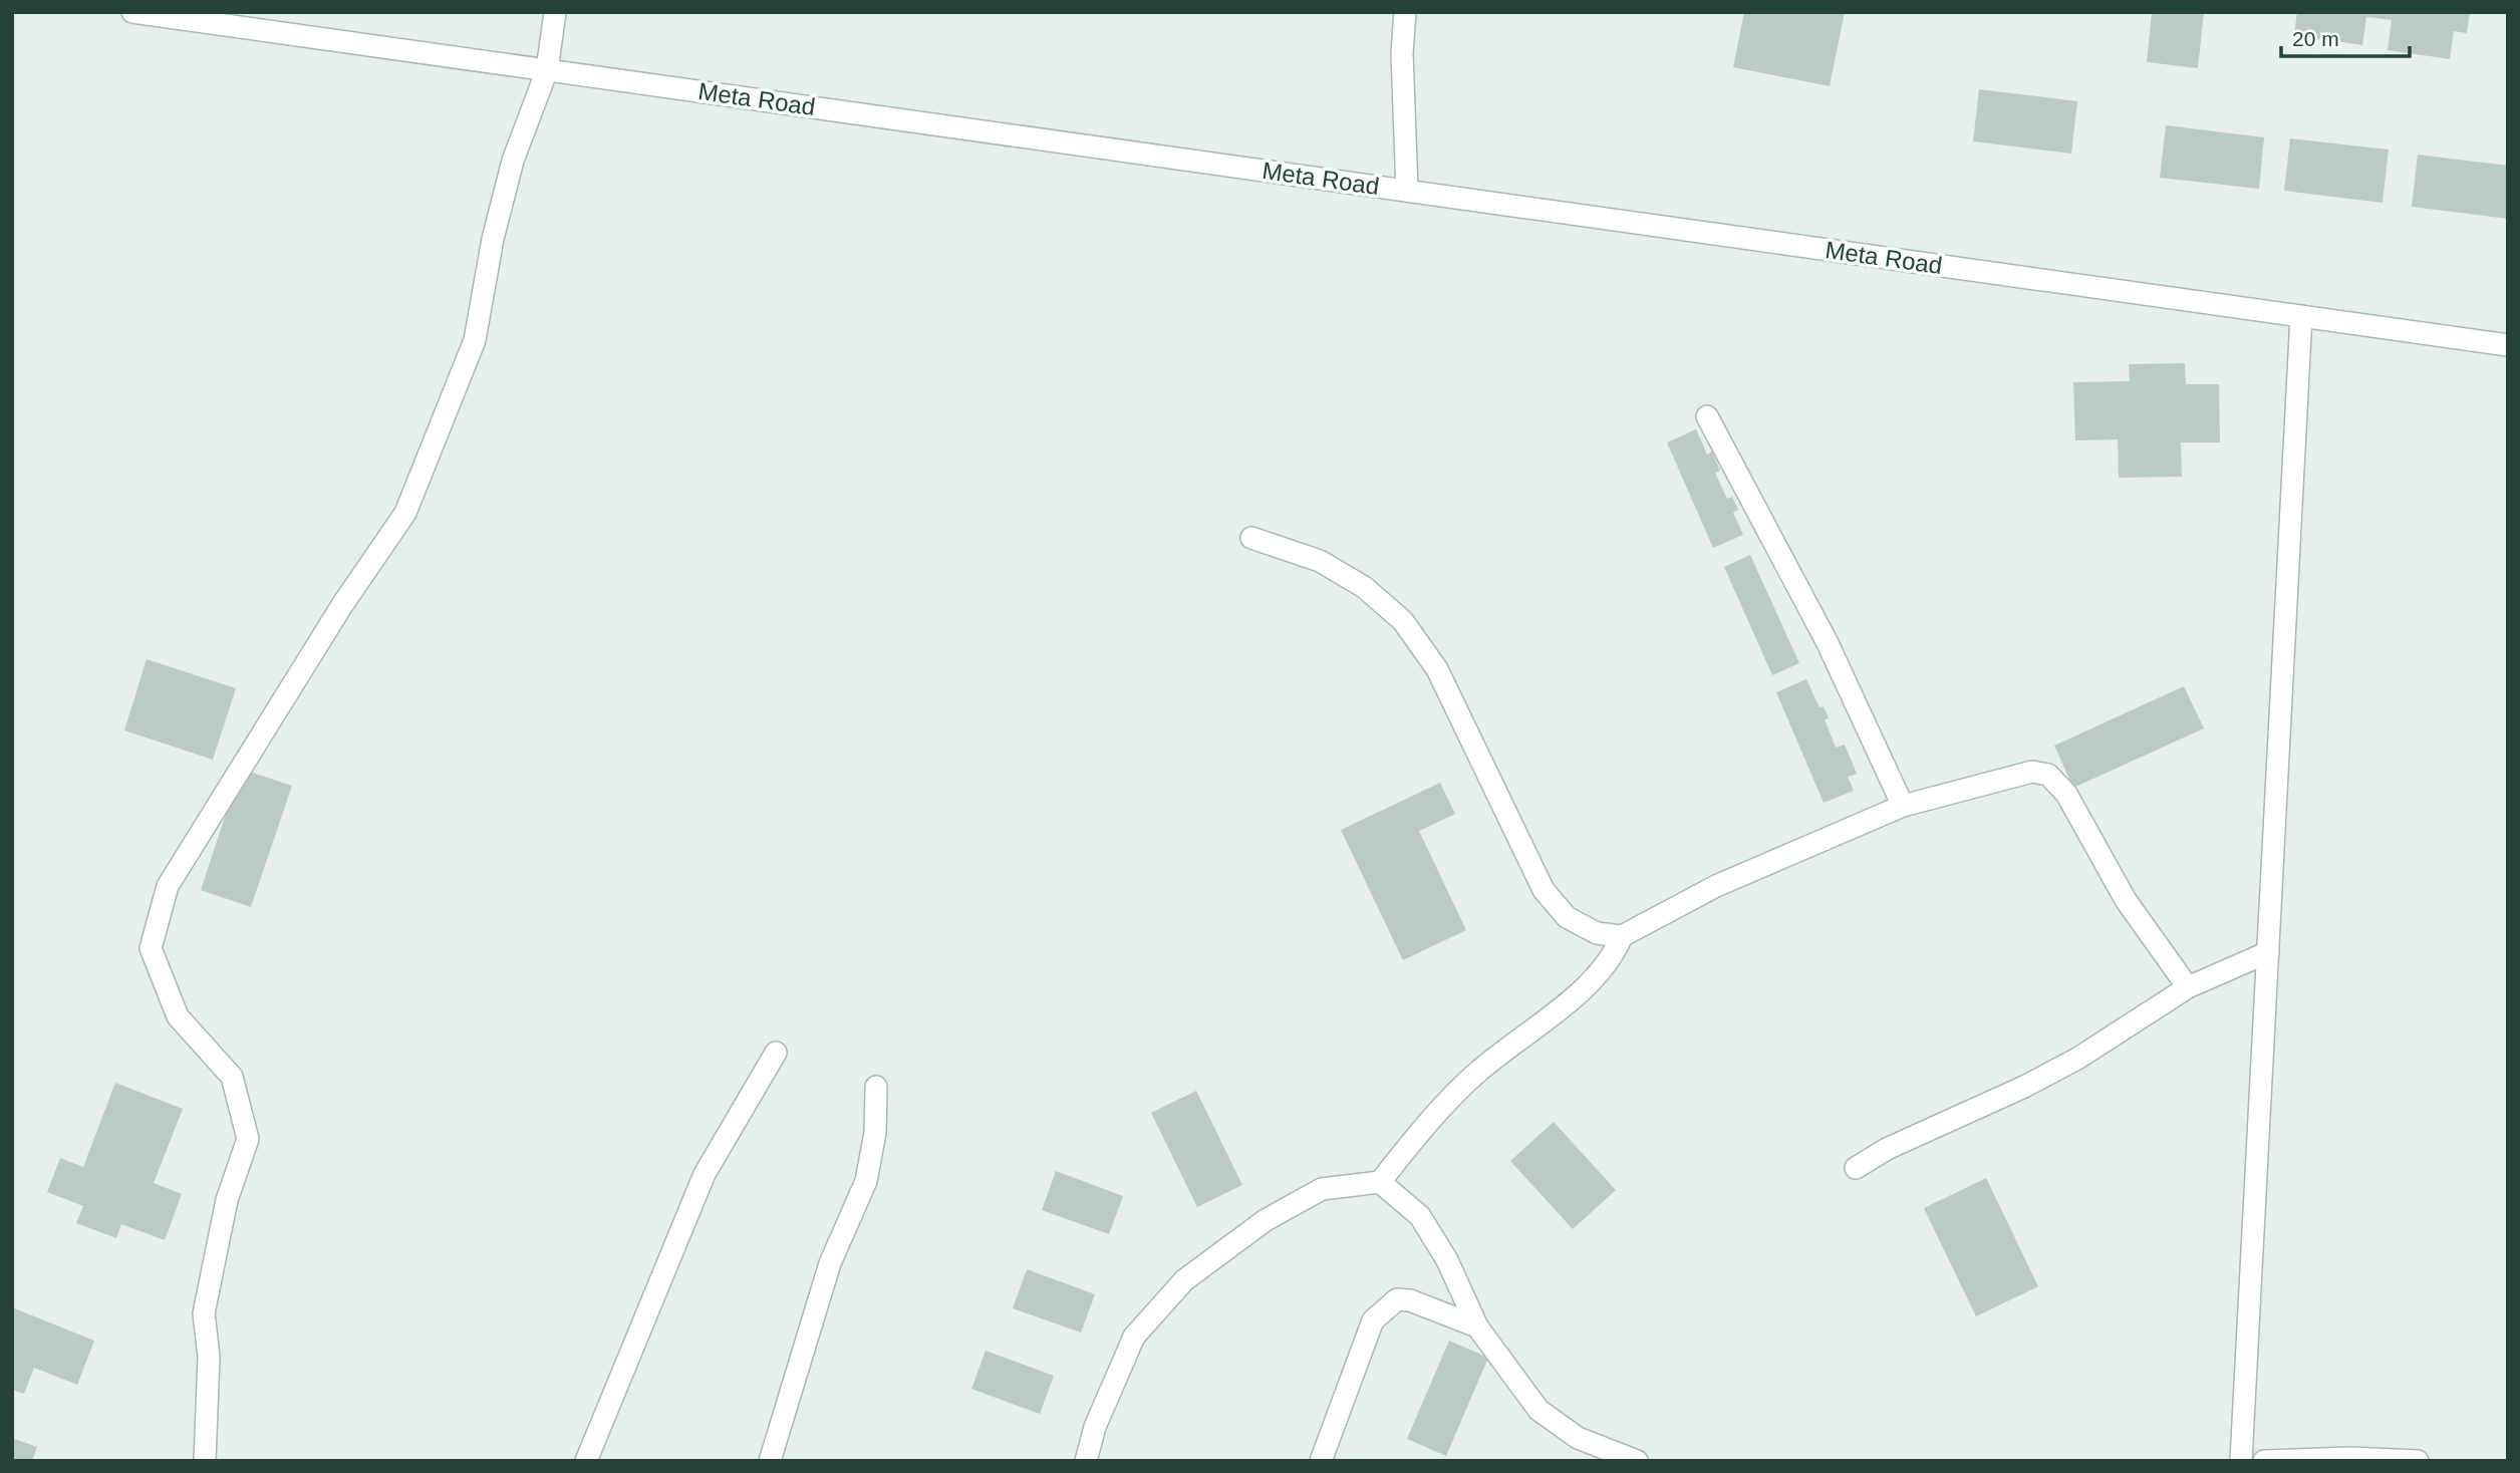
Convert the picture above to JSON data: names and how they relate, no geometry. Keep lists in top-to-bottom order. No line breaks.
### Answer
{"streets":{"street":["Meta Road"]},"scale_bar":"20 m"}
